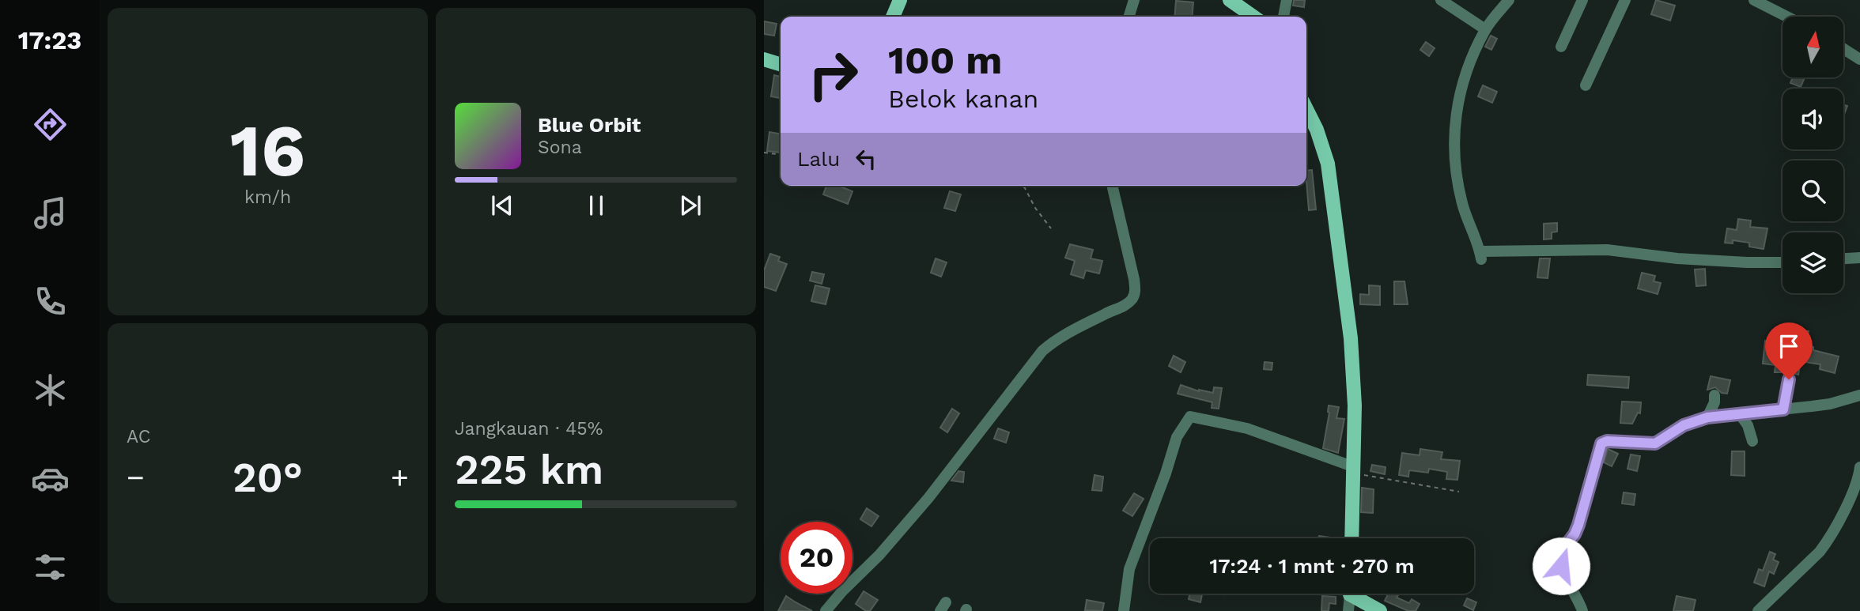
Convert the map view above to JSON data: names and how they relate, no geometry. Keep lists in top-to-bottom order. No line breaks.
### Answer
{"north":"top","page":{"tabs":"17:23","tile":[["16","km/h"],"AC",["Jangkauan · 45%","225 km"]],"turn":["100 m","Belok kanan"],"song":["Blue Orbit","Sona"],"then":"Lalu","heat":["−","20°","+"],"limit":"20","trip":"17:24 · 1 mnt · 270 m"}}
